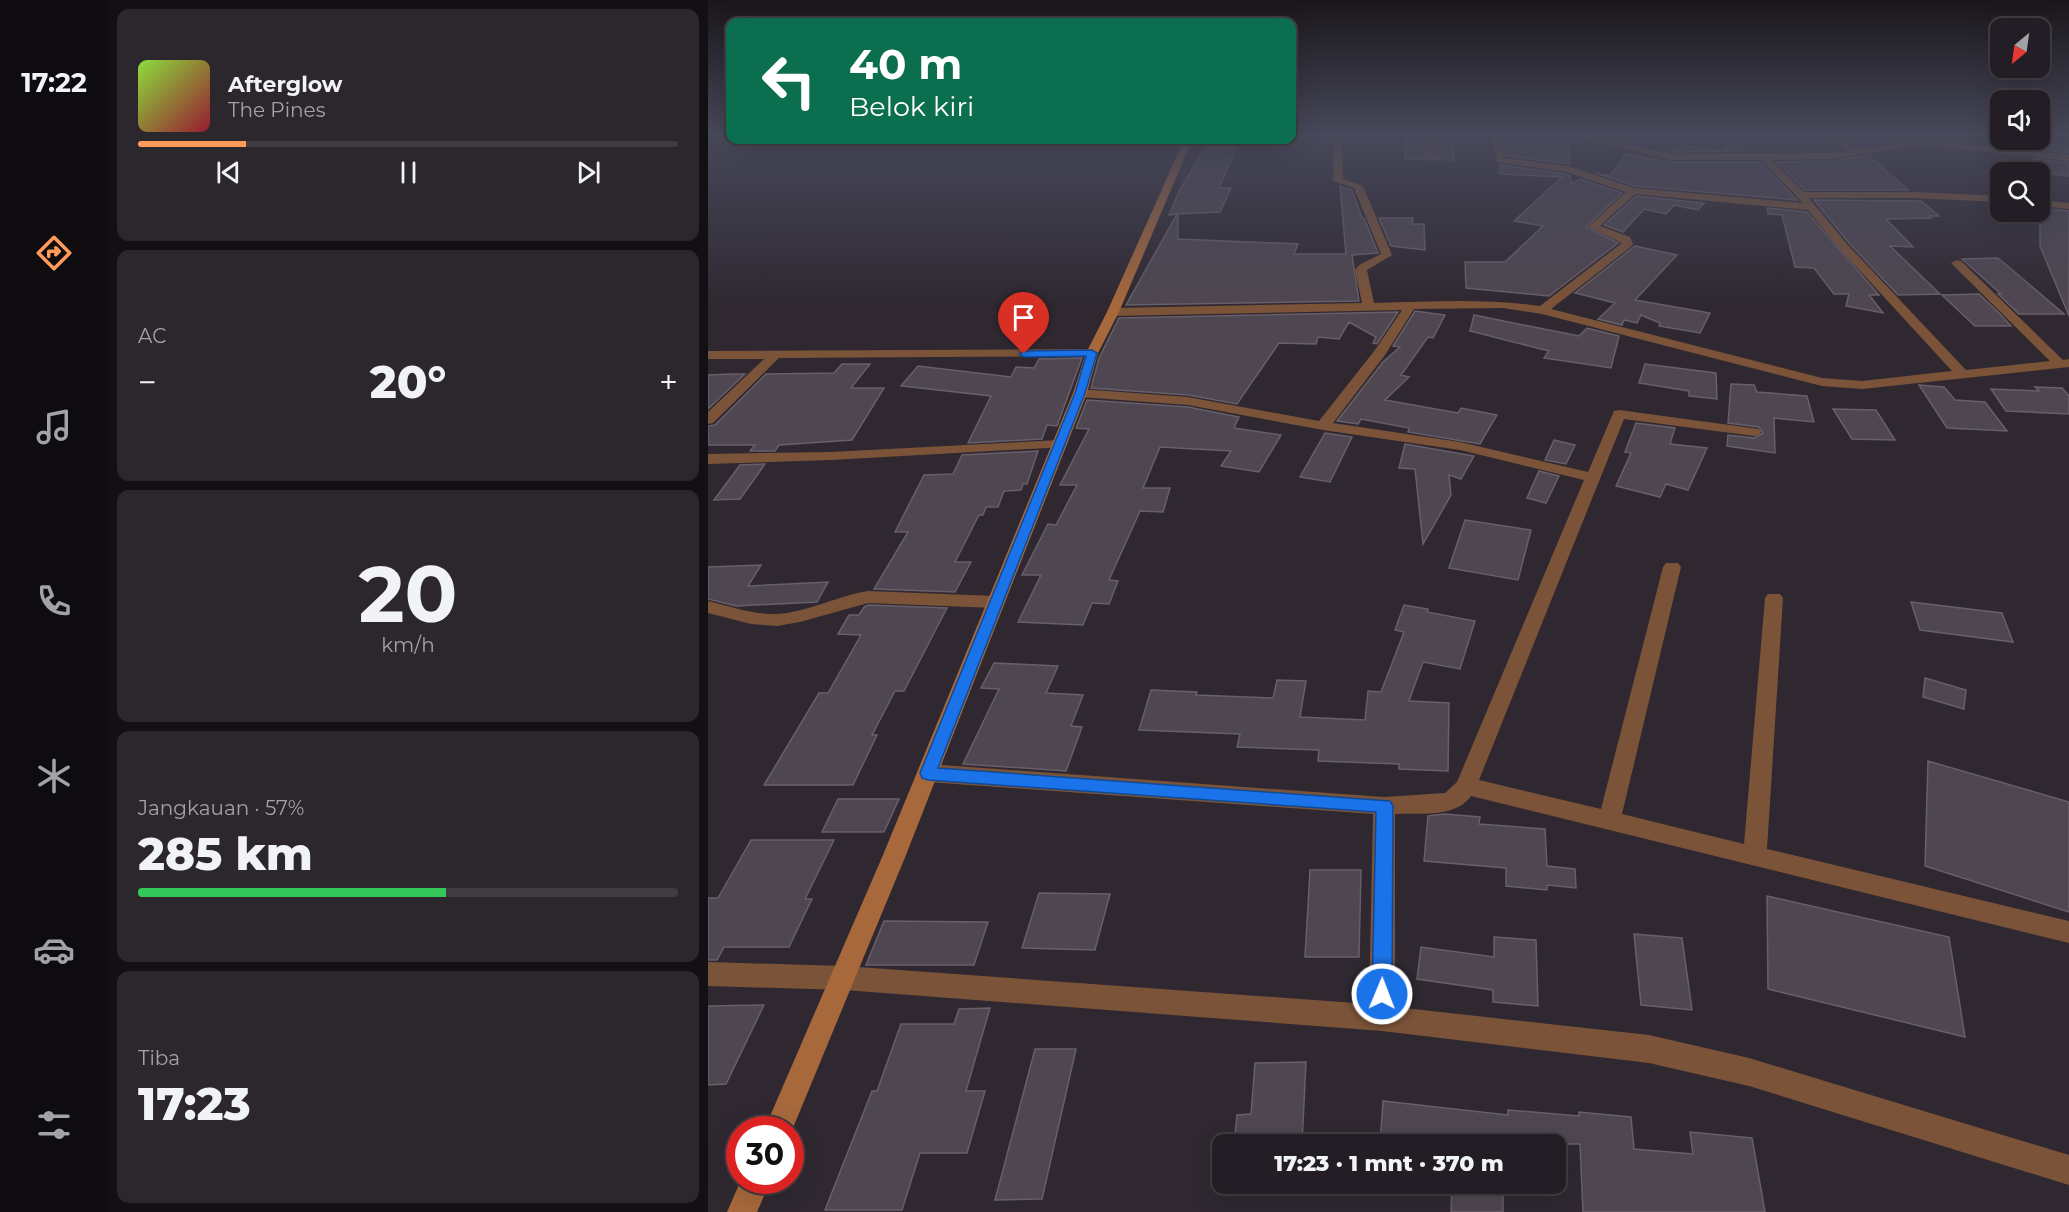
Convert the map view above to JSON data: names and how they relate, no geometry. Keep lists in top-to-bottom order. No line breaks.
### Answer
{"north":"bottom left","page":{"tabs":"17:22","turn":["40 m","Belok kiri"],"song":["Afterglow","The Pines"],"tile":["AC",["20","km/h"],["Jangkauan · 57%","285 km"],["Tiba","17:23"]],"heat":["−","20°","+"],"limit":"30","trip":"17:23 · 1 mnt · 370 m"}}
